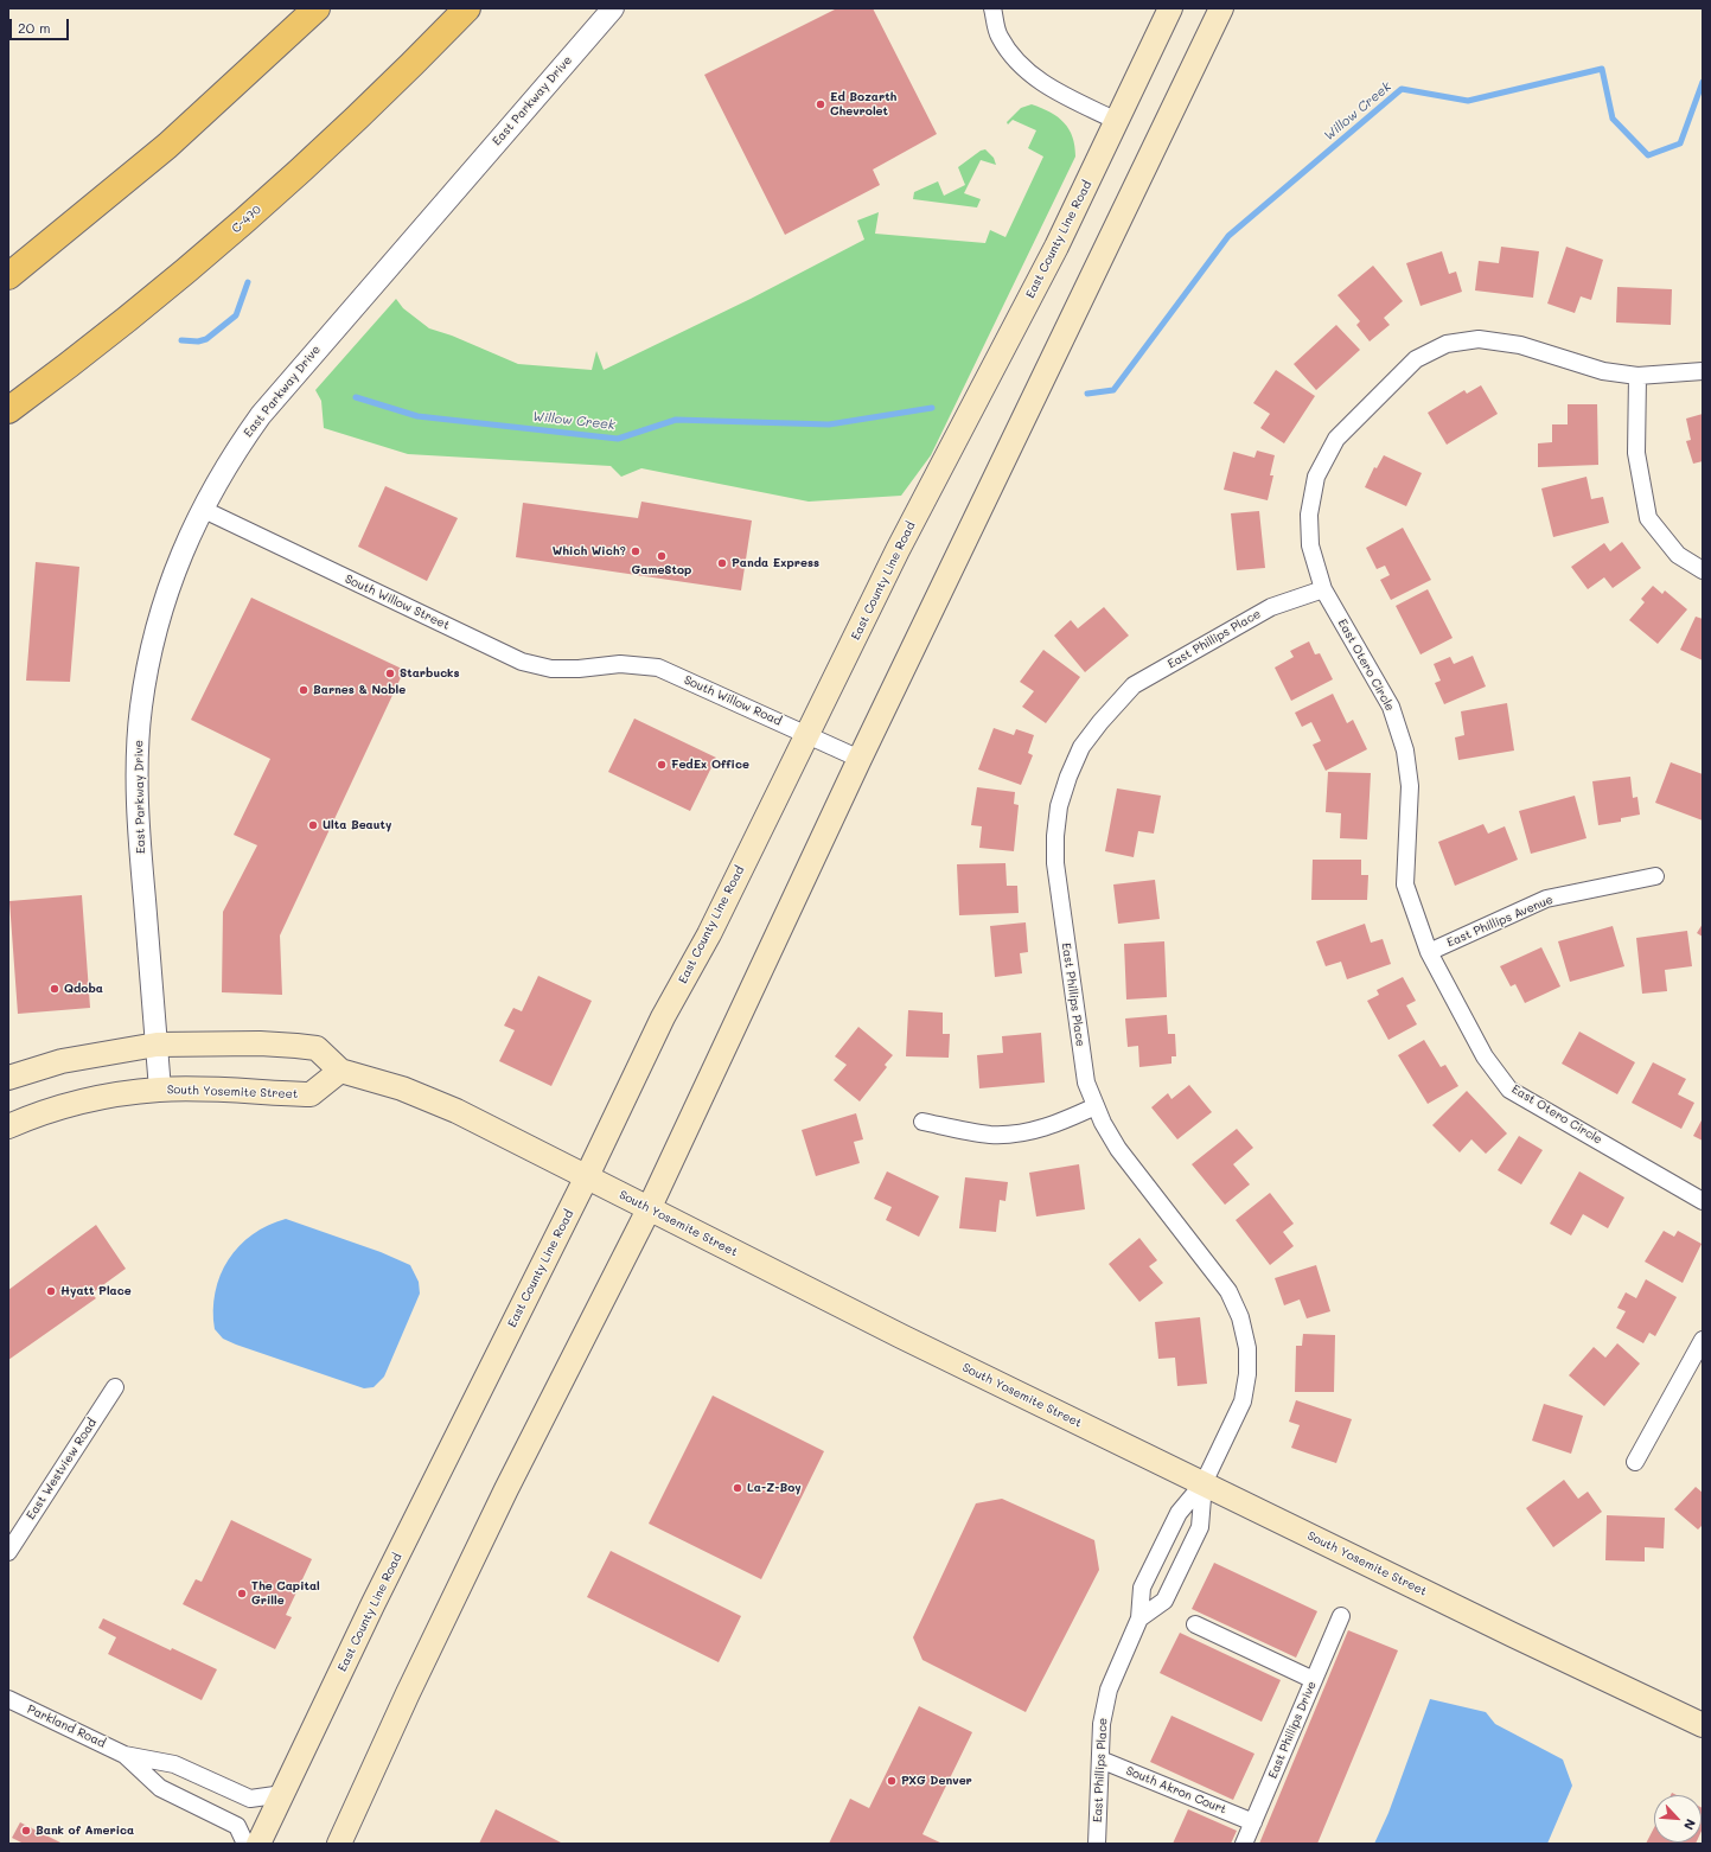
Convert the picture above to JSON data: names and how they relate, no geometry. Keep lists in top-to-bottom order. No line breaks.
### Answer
{"streets":{"highway":["C-470"],"main road":["East County Line Road","South Yosemite Street"],"street":["East Parkway Drive","South Willow Street","East Phillips Place","East Otero Circle","South Willow Road","East Phillips Avenue","East Westview Road","Parkland Road","East Phillips Drive","South Akron Court"]},"crossings":[["East Parkway Drive","South Willow Street"],["East Parkway Drive","South Yosemite Street"],["East County Line Road","South Willow Road"],["East County Line Road","South Yosemite Street"],["East County Line Road","Parkland Road"],["South Willow Street","South Willow Road"],["East Phillips Place","East Otero Circle"],["East Phillips Place","South Yosemite Street"],["East Phillips Place","South Akron Court"],["East Otero Circle","East Phillips Avenue"],["East Phillips Drive","South Akron Court"]],"water":["Willow Creek"],"places":["Ed Bozarth Chevrolet","Which Wich?","GameStop","Panda Express","Starbucks","Barnes & Noble","FedEx Office","Ulta Beauty","Qdoba","Hyatt Place","La-Z-Boy","The Capital Grille","PXG Denver","Bank of America"],"scale_bar":"20 m","north":"bottom right"}
